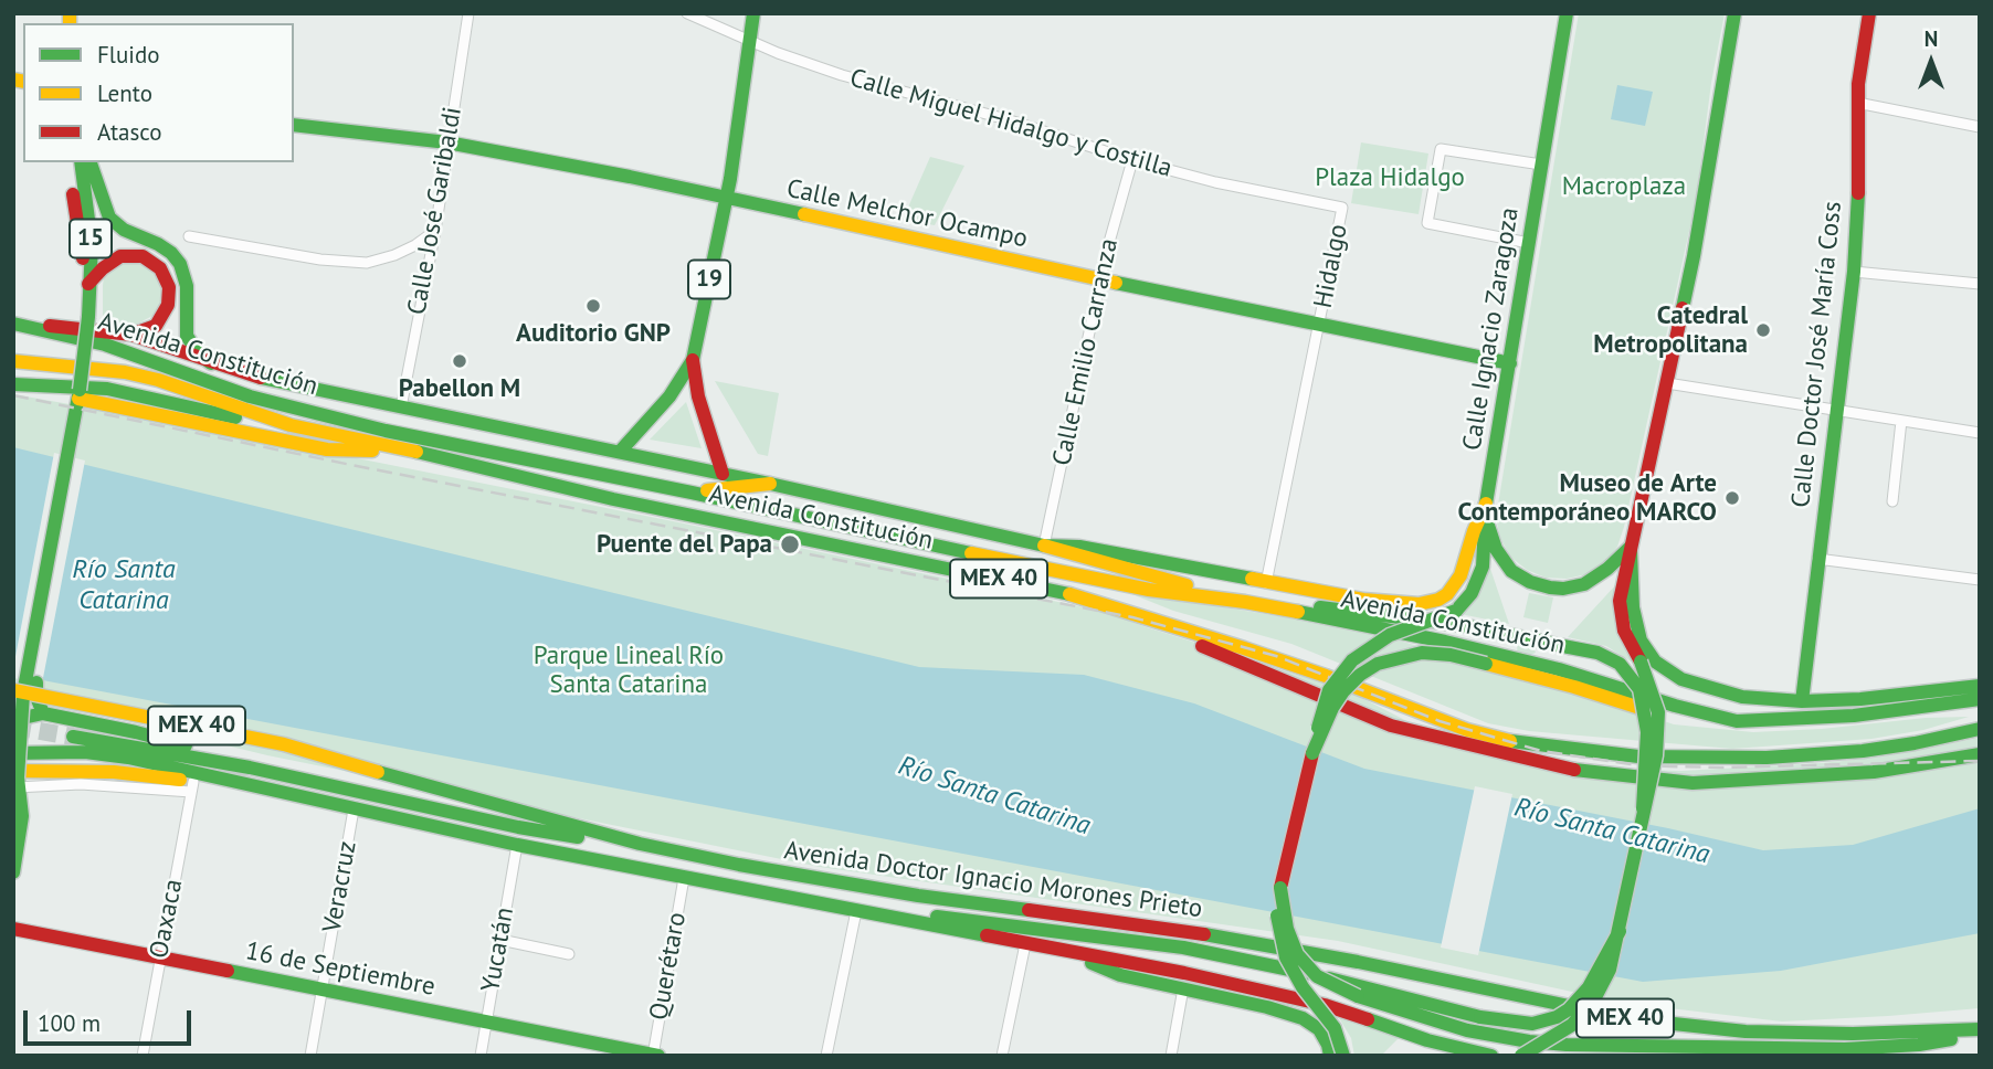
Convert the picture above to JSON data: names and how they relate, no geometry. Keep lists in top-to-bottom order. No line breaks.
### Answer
{"streets":{"main road":["Calle Melchor Ocampo","15","19","Calle Ignacio Zaragoza","Avenida Constitución","Calle Doctor José María Coss","MEX 40","Avenida Doctor Ignacio Morones Prieto","16 de Septiembre"],"street":["Calle Miguel Hidalgo y Costilla","Calle José Garibaldi","Hidalgo","Calle Emilio Carranza","Veracruz","Oaxaca","Yucatán","Querétaro"]},"crossings":[["Calle Miguel Hidalgo y Costilla","Hidalgo"],["Calle Miguel Hidalgo y Costilla","19"],["Calle Miguel Hidalgo y Costilla","Calle Emilio Carranza"],["Calle José Garibaldi","Calle Melchor Ocampo"],["Calle Melchor Ocampo","Hidalgo"],["Calle Melchor Ocampo","19"],["Calle Melchor Ocampo","Calle Ignacio Zaragoza"],["Calle Melchor Ocampo","Calle Emilio Carranza"],["15","Avenida Doctor Ignacio Morones Prieto"],["MEX 40","Avenida Doctor Ignacio Morones Prieto"],["Avenida Doctor Ignacio Morones Prieto","Veracruz"],["Avenida Doctor Ignacio Morones Prieto","Yucatán"],["Avenida Doctor Ignacio Morones Prieto","Querétaro"],["Veracruz","16 de Septiembre"],["Oaxaca","16 de Septiembre"],["Yucatán","16 de Septiembre"],["Querétaro","16 de Septiembre"]],"water":["Río Santa Catarina"],"parks":["Plaza Hidalgo","Macroplaza","Parque Lineal Río Santa Catarina"],"places":["Auditorio GNP","Catedral Metropolitana","Pabellon M","Museo de Arte Contemporáneo MARCO","Puente del Papa"],"legend":["Fluido","Lento","Atasco"],"scale_bar":"100 m","north":"top"}
